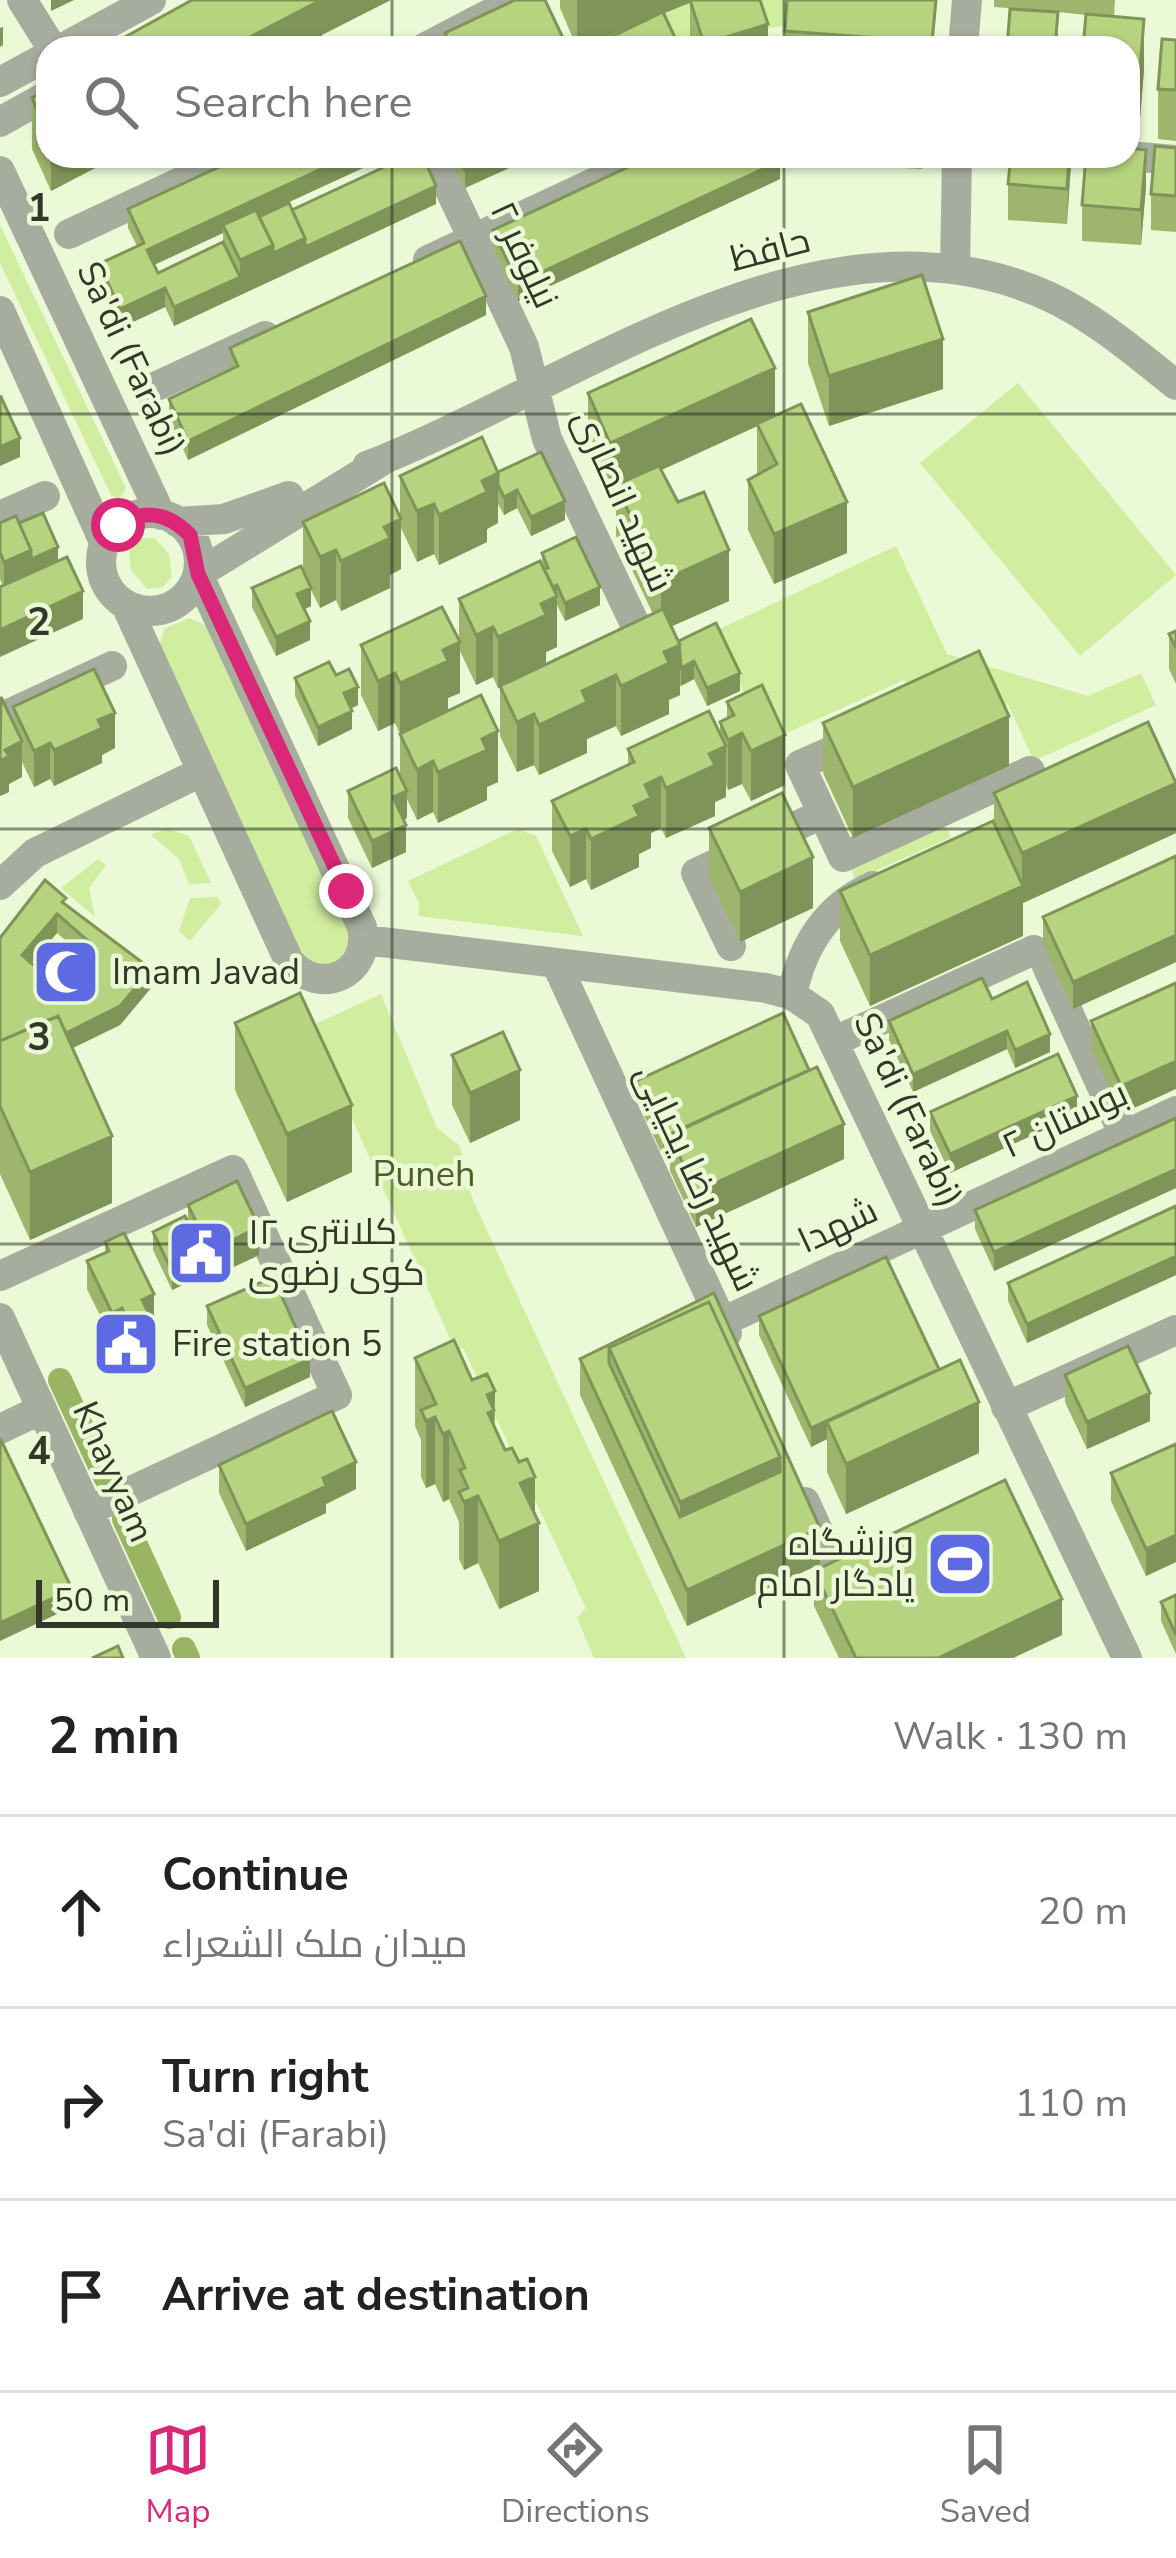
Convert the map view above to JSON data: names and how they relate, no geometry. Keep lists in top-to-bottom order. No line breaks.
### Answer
{"streets":{"street":["حافظ","نیلوفر ۲","Sa'di (Farabi)","شهید انصاری","بوستان ۲","شهید رضا یحیایی","شهدا","Khayyam"]},"crossings":[["حافظ","نیلوفر ۲"],["حافظ","شهید انصاری"],["نیلوفر ۲","شهید انصاری"],["Sa'di (Farabi)","بوستان ۲"],["Sa'di (Farabi)","شهدا"],["بوستان ۲","شهدا"],["شهید رضا یحیایی","شهدا"]],"parks":["Puneh"],"places":{"mosque":["Imam Javad"],"public building":["کلانتری ۱۲ کوی رضوی","Fire station 5"],"sports":["ورزشگاه یادگار امام"]},"scale_bar":"50 m","page":{"search":"Search here","scale":"50 m","heading":["2 min","Walk · 130 m"],"list":[["Continue","میدان ملک الشعراء","20 m"],["Turn right","Sa'di (Farabi)","110 m"],"Arrive at destination"],"nav":["Map","Directions","Saved"]},"grid":{"rows":["1","2","3","4"]}}
